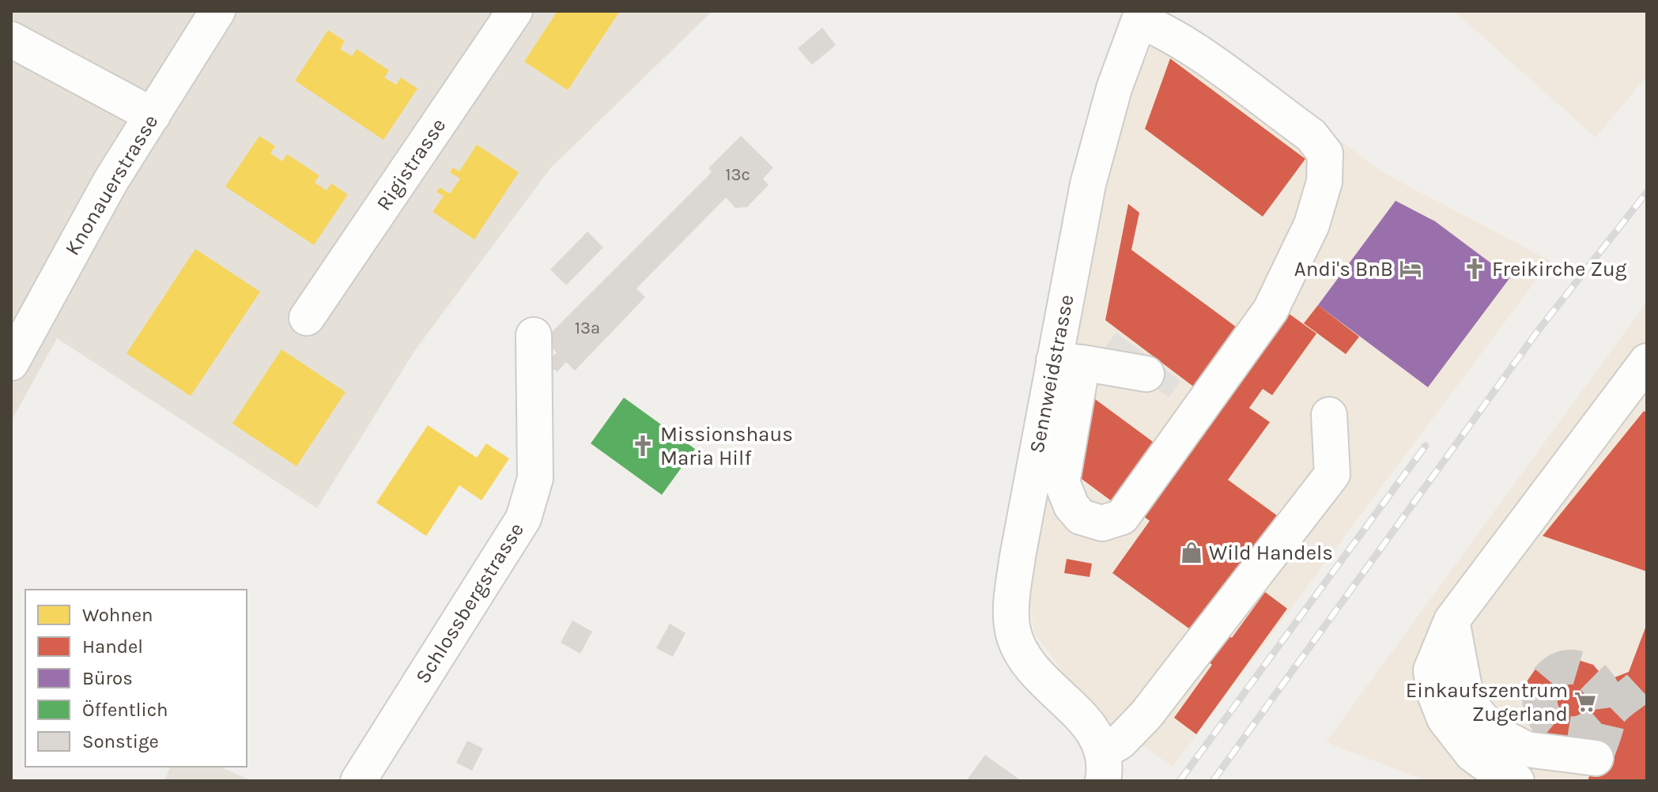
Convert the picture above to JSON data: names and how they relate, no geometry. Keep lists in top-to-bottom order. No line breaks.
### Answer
{"streets":{"street":["Rigistrasse","Knonauerstrasse","Sennweidstrasse","Schlossbergstrasse"]},"places":{"hotel":["Andi's BnB"],"church":["Freikirche Zug","Missionshaus Maria Hilf"],"shop":["Wild Handels"],"supermarket":["Einkaufszentrum Zugerland"]},"house_numbers":["13c","13a"],"legend":["Wohnen","Handel","Büros","Öffentlich","Sonstige"]}
